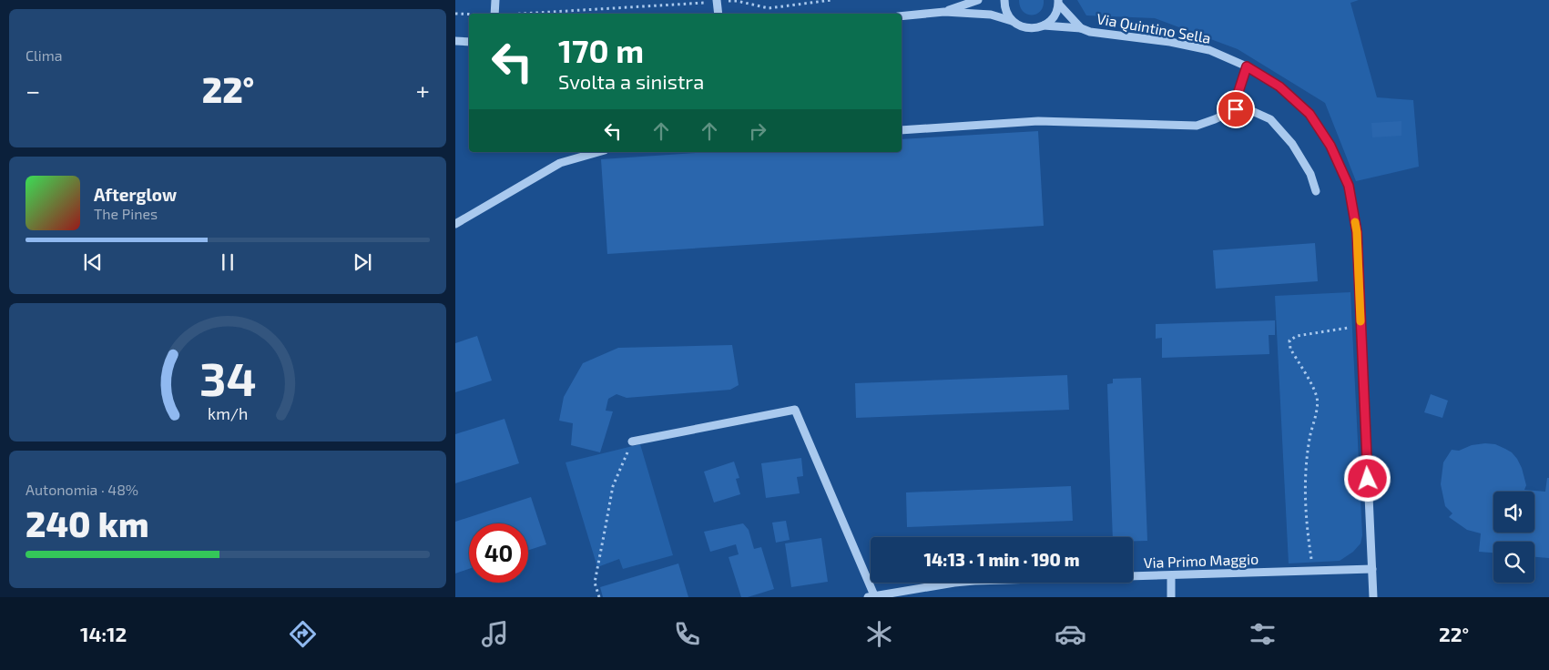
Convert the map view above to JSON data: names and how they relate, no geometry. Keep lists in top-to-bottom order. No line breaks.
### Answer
{"streets":{"street":["Via Quintino Sella","Via Primo Maggio"]},"crossings":[["Via Quintino Sella","Via Primo Maggio"]],"page":{"tile":["Clima",["Autonomia · 48%","240 km"]],"turn":["170 m","Svolta a sinistra"],"heat":["−","22°","+"],"song":["Afterglow","The Pines"],"limit":"40","trip":"14:13 · 1 min · 190 m","tabs":["14:12","22°"],"gauge":["34","km/h"]}}
